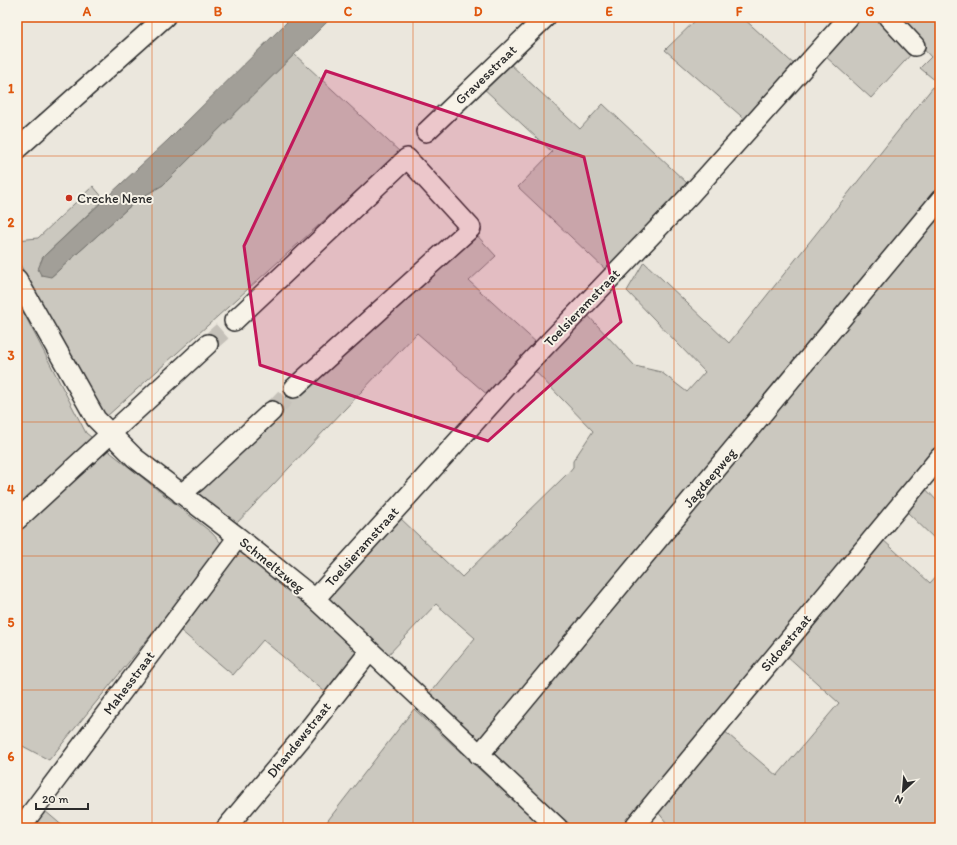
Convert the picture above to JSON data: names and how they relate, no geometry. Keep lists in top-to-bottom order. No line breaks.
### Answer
{"streets":{"street":["Gravesstraat","Toelsieramstraat","Jagdeepweg","Schmeltzweg","Sidoestraat","Mahesstraat","Dhandewstraat"]},"crossings":[["Toelsieramstraat","Schmeltzweg"],["Jagdeepweg","Schmeltzweg"],["Schmeltzweg","Mahesstraat"],["Schmeltzweg","Dhandewstraat"]],"places":["Creche Nene"],"scale_bar":"20 m","north":"bottom left","grid":{"columns":["A","B","C","D","E","F","G"],"rows":["1","2","3","4","5","6"]}}
